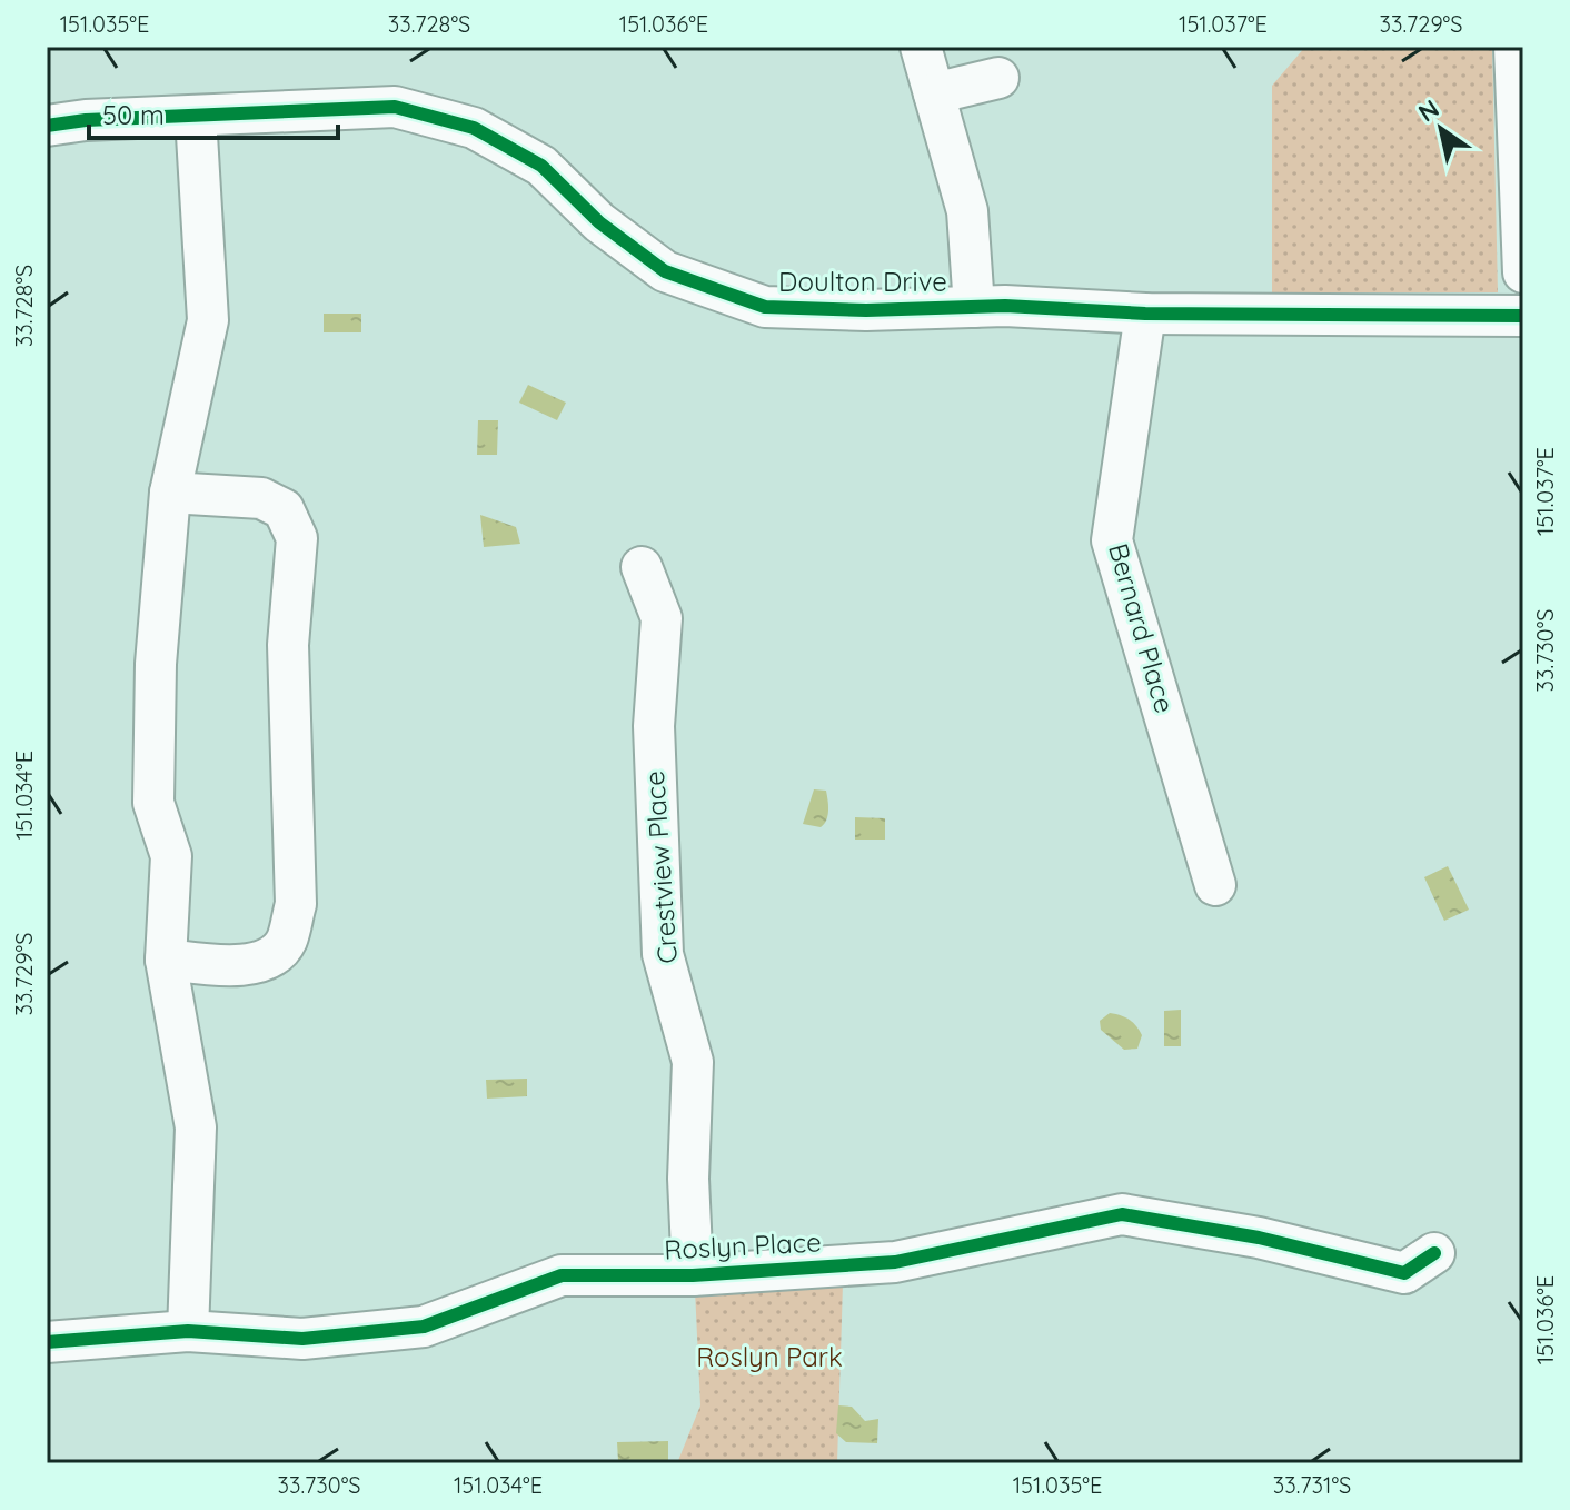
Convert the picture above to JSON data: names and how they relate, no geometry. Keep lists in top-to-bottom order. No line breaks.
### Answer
{"streets":{"street":["Doulton Drive","Bernard Place","Crestview Place","Roslyn Place"]},"crossings":[["Doulton Drive","Bernard Place"],["Crestview Place","Roslyn Place"]],"parks":["Roslyn Park"],"scale_bar":"50 m","north":"top left","coordinates":["151.035°E","33.728°S","151.036°E","151.037°E","33.729°S","33.730°S","151.034°E","33.731°S"]}
